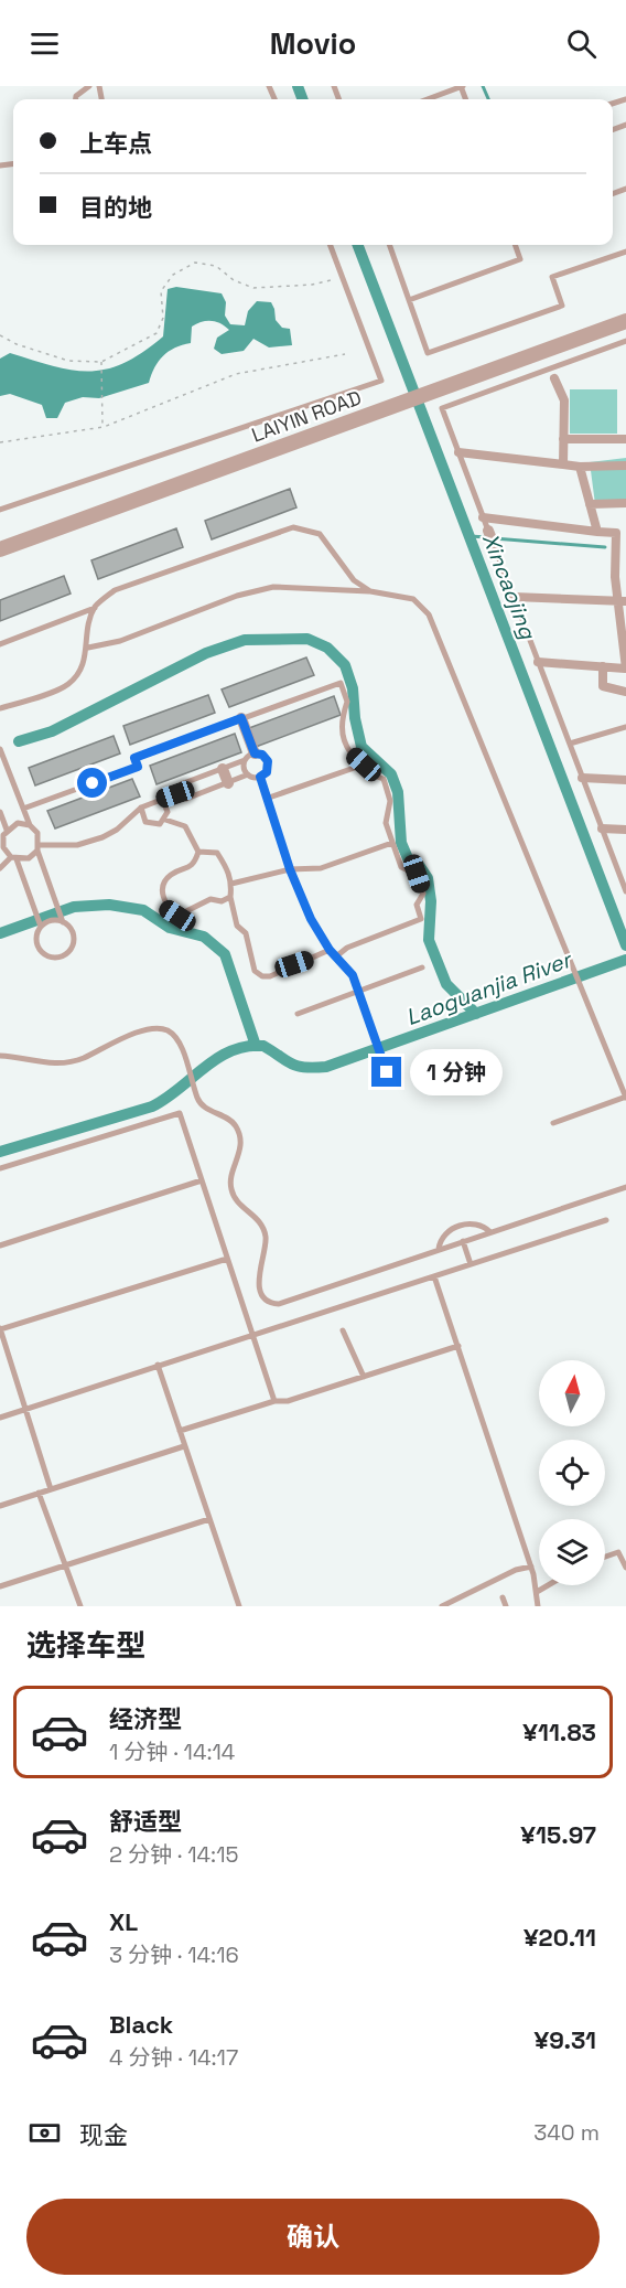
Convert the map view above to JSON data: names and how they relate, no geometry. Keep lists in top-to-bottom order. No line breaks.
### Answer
{"streets":{"street":["LAIYIN ROAD"]},"water":["Xincaojing","Laoguanjia River"],"north":"top","page":{"header":"Movio","banner":["上车点","目的地"],"bubble":"1 分钟","heading":"选择车型","list":[{"name":"经济型","note":"1 分钟 · 14:14","value":"¥11.83"},{"name":"舒适型","note":"2 分钟 · 14:15","value":"¥15.97"},{"name":"XL","note":"3 分钟 · 14:16","value":"¥20.11"},{"name":"Black","note":"4 分钟 · 14:17","value":"¥9.31"}],"pay":["现金","340 m"],"buttons":"确认"}}
